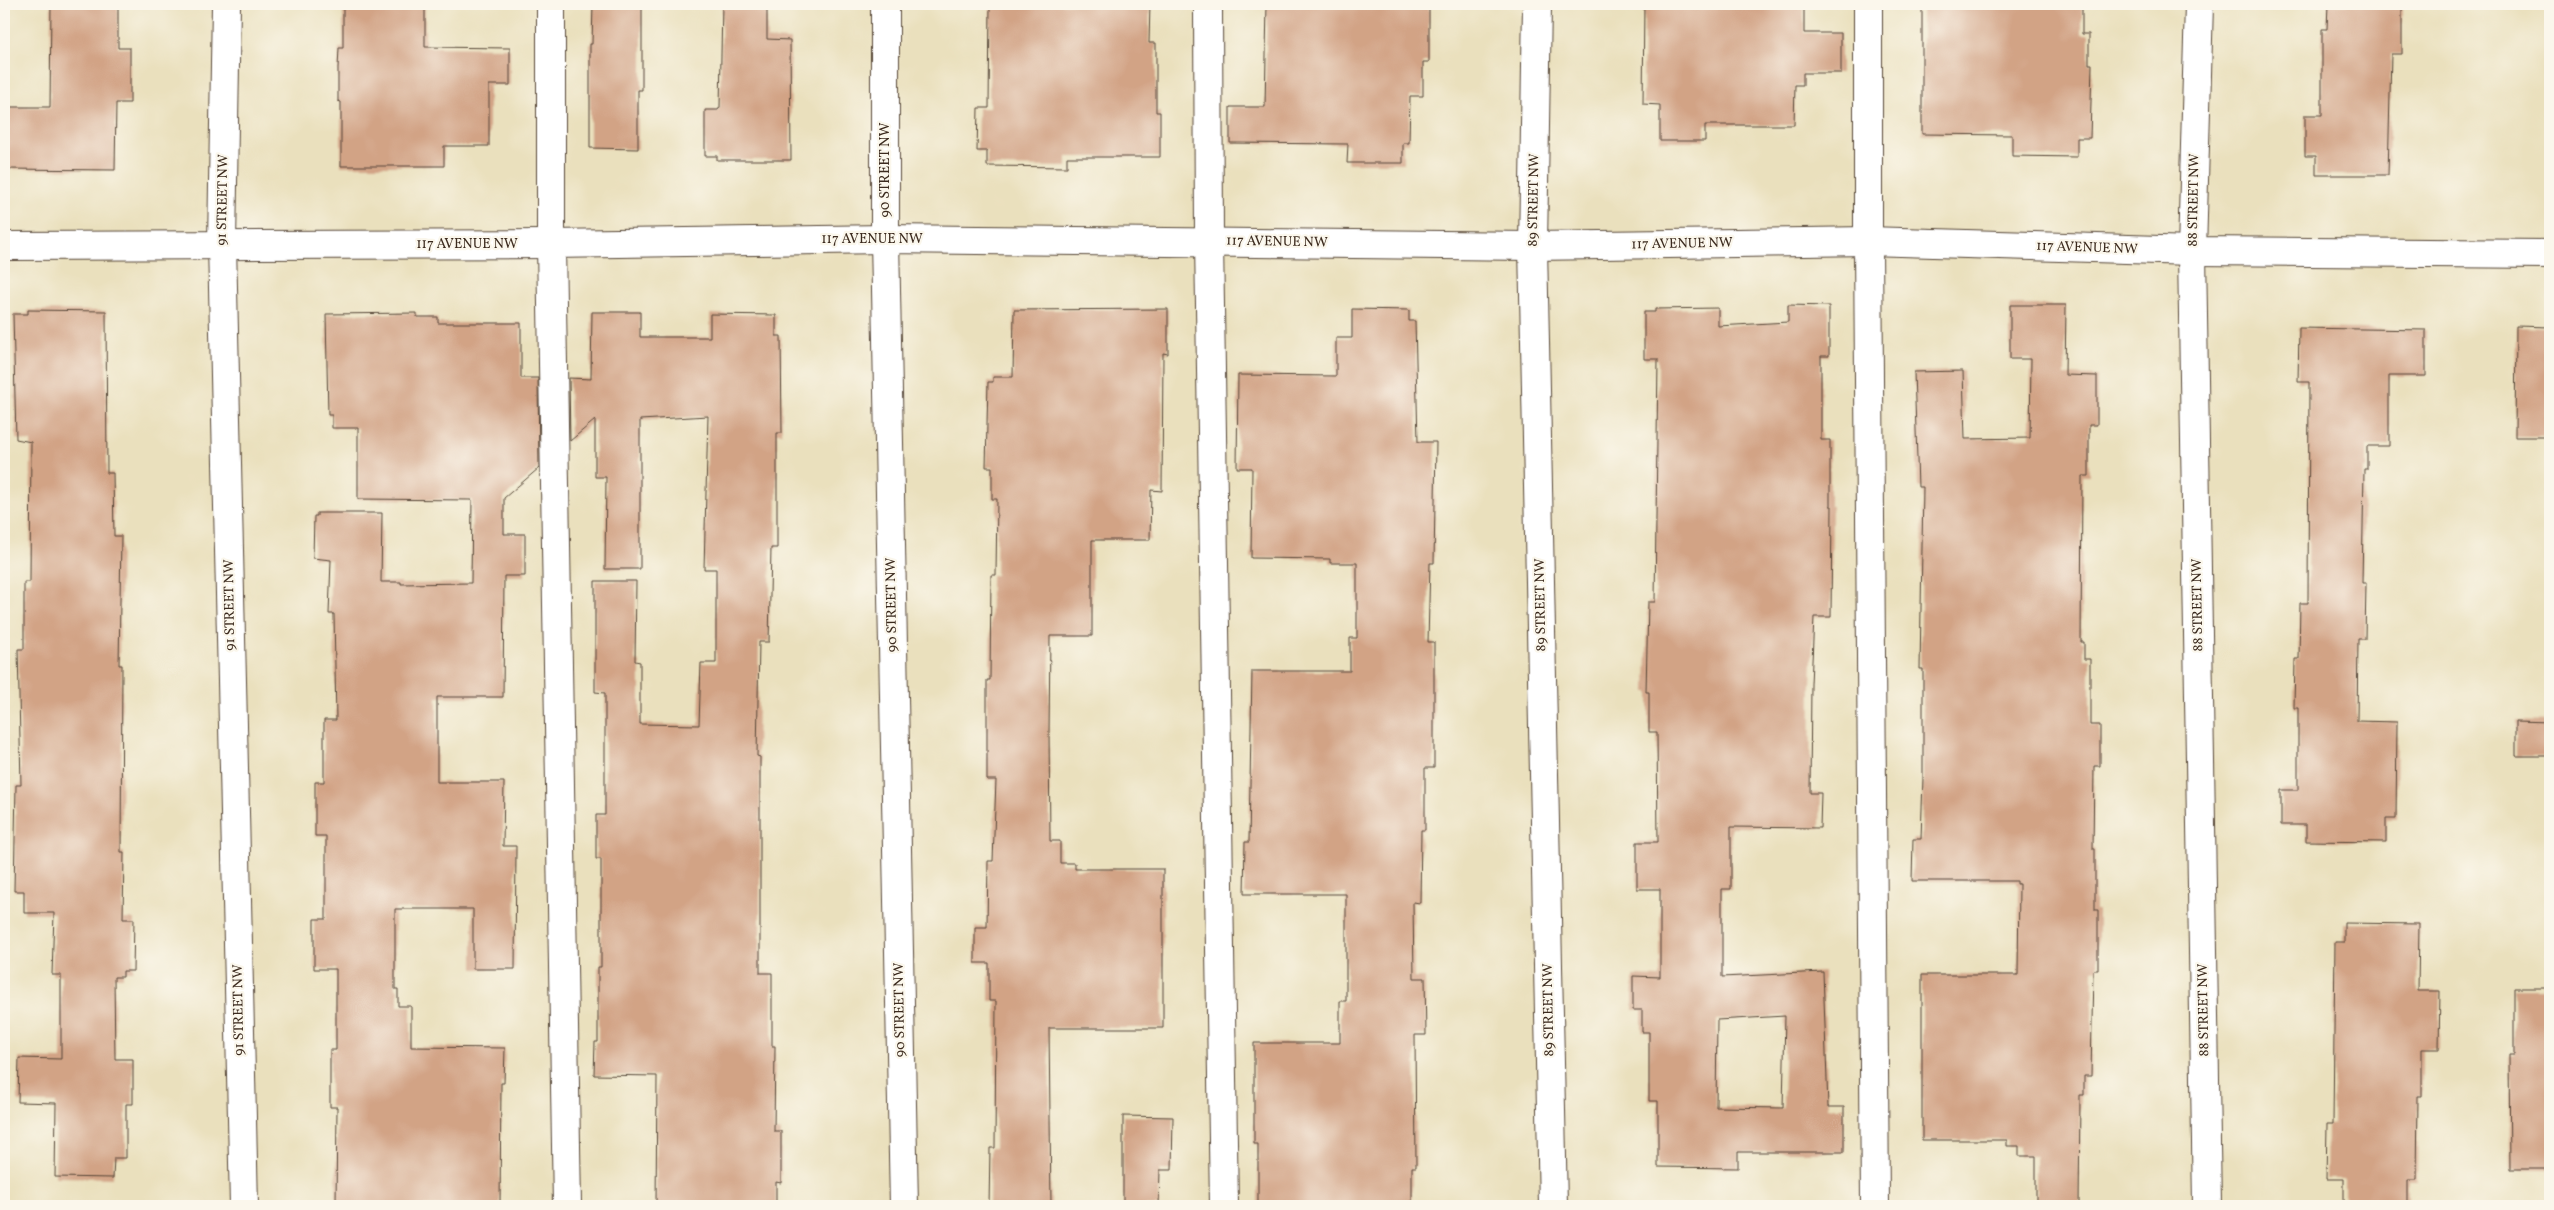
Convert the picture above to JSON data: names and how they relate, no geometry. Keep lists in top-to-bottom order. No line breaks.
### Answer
{"streets":{"street":["90 STREET NW","91 STREET NW","89 STREET NW","88 STREET NW","117 AVENUE NW"]},"crossings":[["90 STREET NW","117 AVENUE NW"],["91 STREET NW","117 AVENUE NW"],["89 STREET NW","117 AVENUE NW"],["88 STREET NW","117 AVENUE NW"]]}
